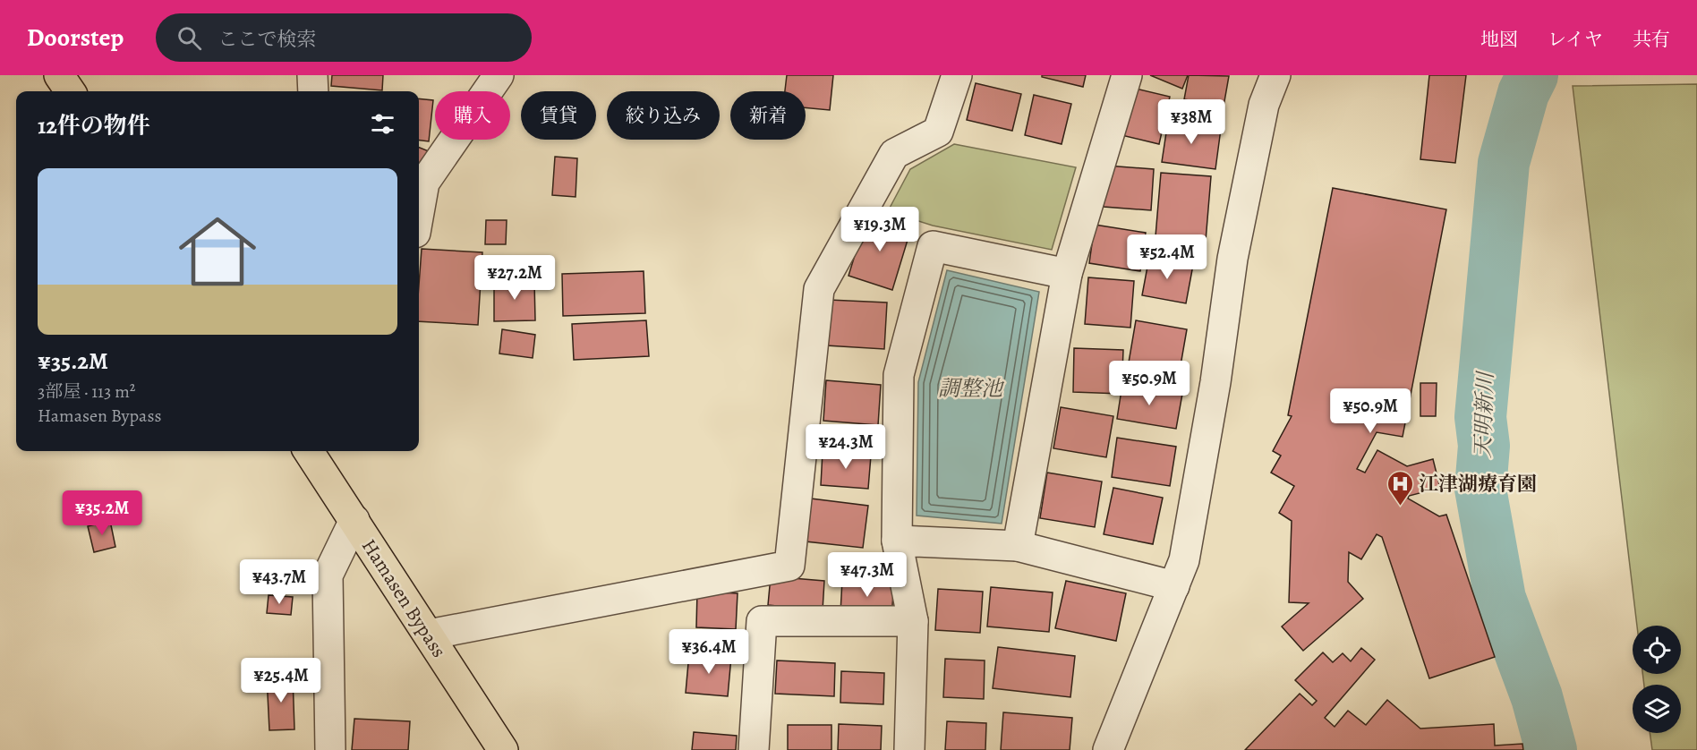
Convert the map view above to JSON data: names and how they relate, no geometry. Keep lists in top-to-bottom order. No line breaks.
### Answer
{"streets":{"highway":["Hamasen Bypass"]},"water":["調整池","天明新川"],"places":{"hospital":["江津湖療育園"]},"page":{"header":"Doorstep","search":"ここで検索","nav":["地図","レイヤ","共有"],"chip":["購入","賃貸","絞り込み","新着"],"heading":"12件の物件","price":["¥38M","¥19.3M","¥52.4M","¥27.2M","¥50.9M","¥50.9M","¥24.3M","¥35.2M","¥47.3M","¥43.7M","¥36.4M","¥25.4M"],"list":[{"name":"¥35.2M","note":"3部屋 · 113 m² · Hamasen Bypass"}]}}
